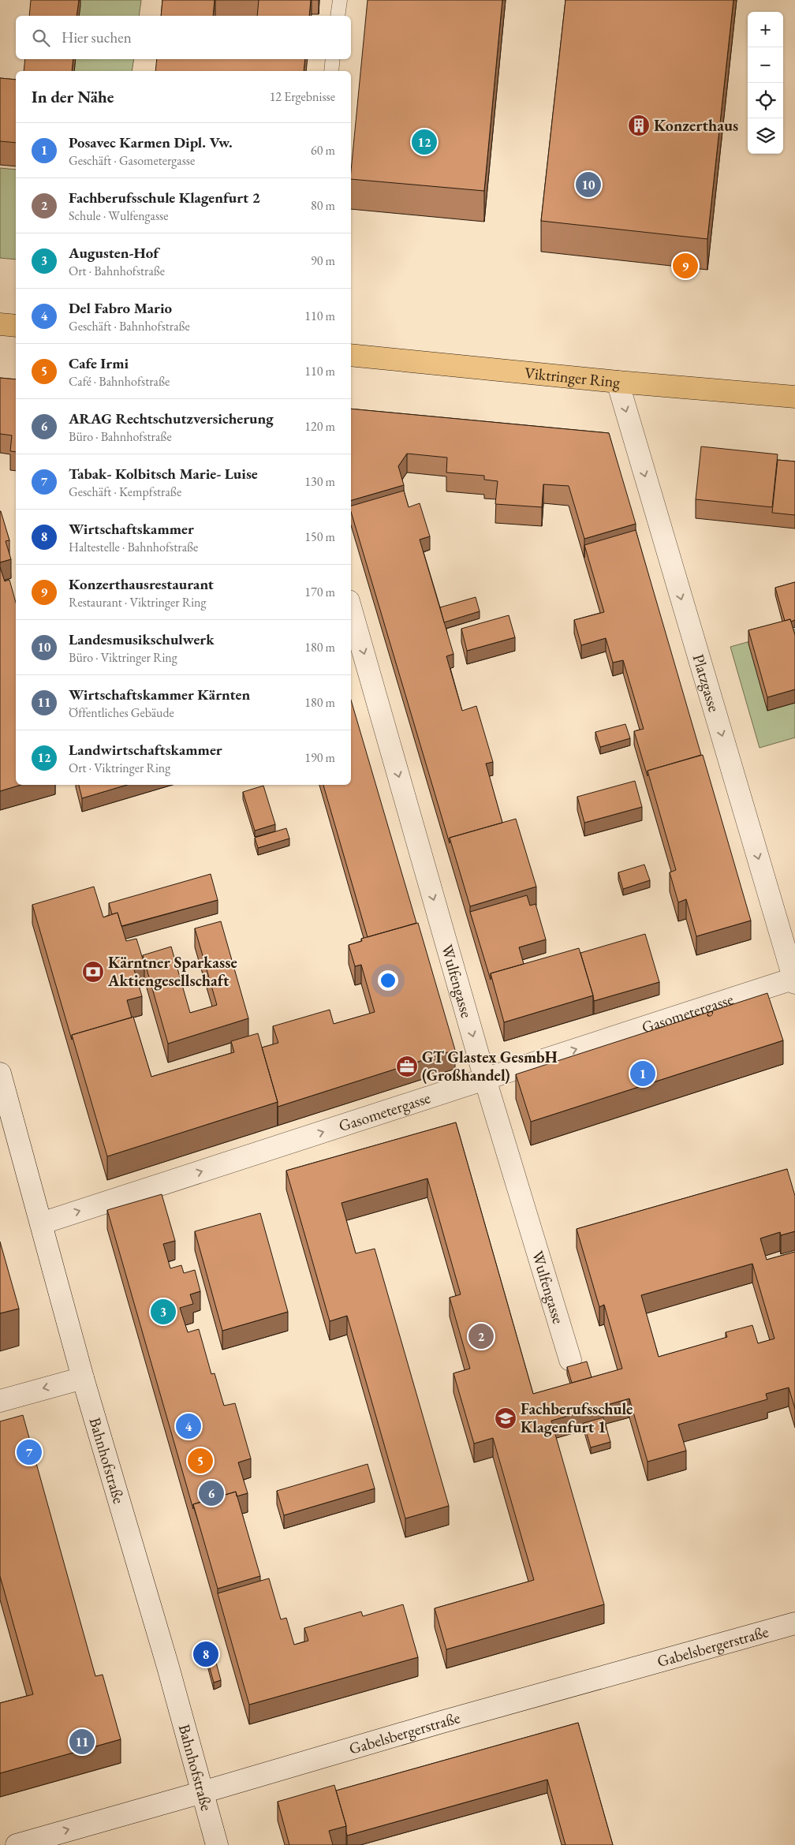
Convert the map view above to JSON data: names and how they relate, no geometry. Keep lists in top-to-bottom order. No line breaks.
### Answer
{"streets":{"main road":["Viktringer Ring"],"street":["Platzgasse","Wulfengasse","Gasometergasse","Bahnhofstraße","Gabelsbergerstraße"]},"crossings":[["Viktringer Ring","Platzgasse"],["Platzgasse","Gasometergasse"],["Wulfengasse","Gasometergasse"],["Gasometergasse","Bahnhofstraße"],["Bahnhofstraße","Gabelsbergerstraße"]],"one_way":["Platzgasse","Wulfengasse","Gasometergasse"],"places":{"building":["Konzerthaus"],"bank":["Kärntner Sparkasse Aktiengesellschaft"],"office":["GT Glastex GesmbH (Großhandel)"],"school or university":["Fachberufsschule Klagenfurt 1"]},"page":{"map_buttons":["+","−"],"search":"Hier suchen","heading":["In der Nähe","12 Ergebnisse"],"list":[{"mark":"1","name":"Posavec Karmen Dipl. Vw.","note":"Geschäft · Gasometergasse","value":"60 m"},{"mark":"2","name":"Fachberufsschule Klagenfurt 2","note":"Schule · Wulfengasse","value":"80 m"},{"mark":"3","name":"Augusten-Hof","note":"Ort · Bahnhofstraße","value":"90 m"},{"mark":"4","name":"Del Fabro Mario","note":"Geschäft · Bahnhofstraße","value":"110 m"},{"mark":"5","name":"Cafe Irmi","note":"Café · Bahnhofstraße","value":"110 m"},{"mark":"6","name":"ARAG Rechtschutzversicherung","note":"Büro · Bahnhofstraße","value":"120 m"},{"mark":"7","name":"Tabak- Kolbitsch Marie- Luise","note":"Geschäft · Kempfstraße","value":"130 m"},{"mark":"8","name":"Wirtschaftskammer","note":"Haltestelle · Bahnhofstraße","value":"150 m"},{"mark":"9","name":"Konzerthausrestaurant","note":"Restaurant · Viktringer Ring","value":"170 m"},{"mark":"10","name":"Landesmusikschulwerk","note":"Büro · Viktringer Ring","value":"180 m"},{"mark":"11","name":"Wirtschaftskammer Kärnten","note":"Öffentliches Gebäude","value":"180 m"},{"mark":"12","name":"Landwirtschaftskammer","note":"Ort · Viktringer Ring","value":"190 m"}],"pins":["12","10","9","1","3","2","4","7","5","6","8","11"]}}
